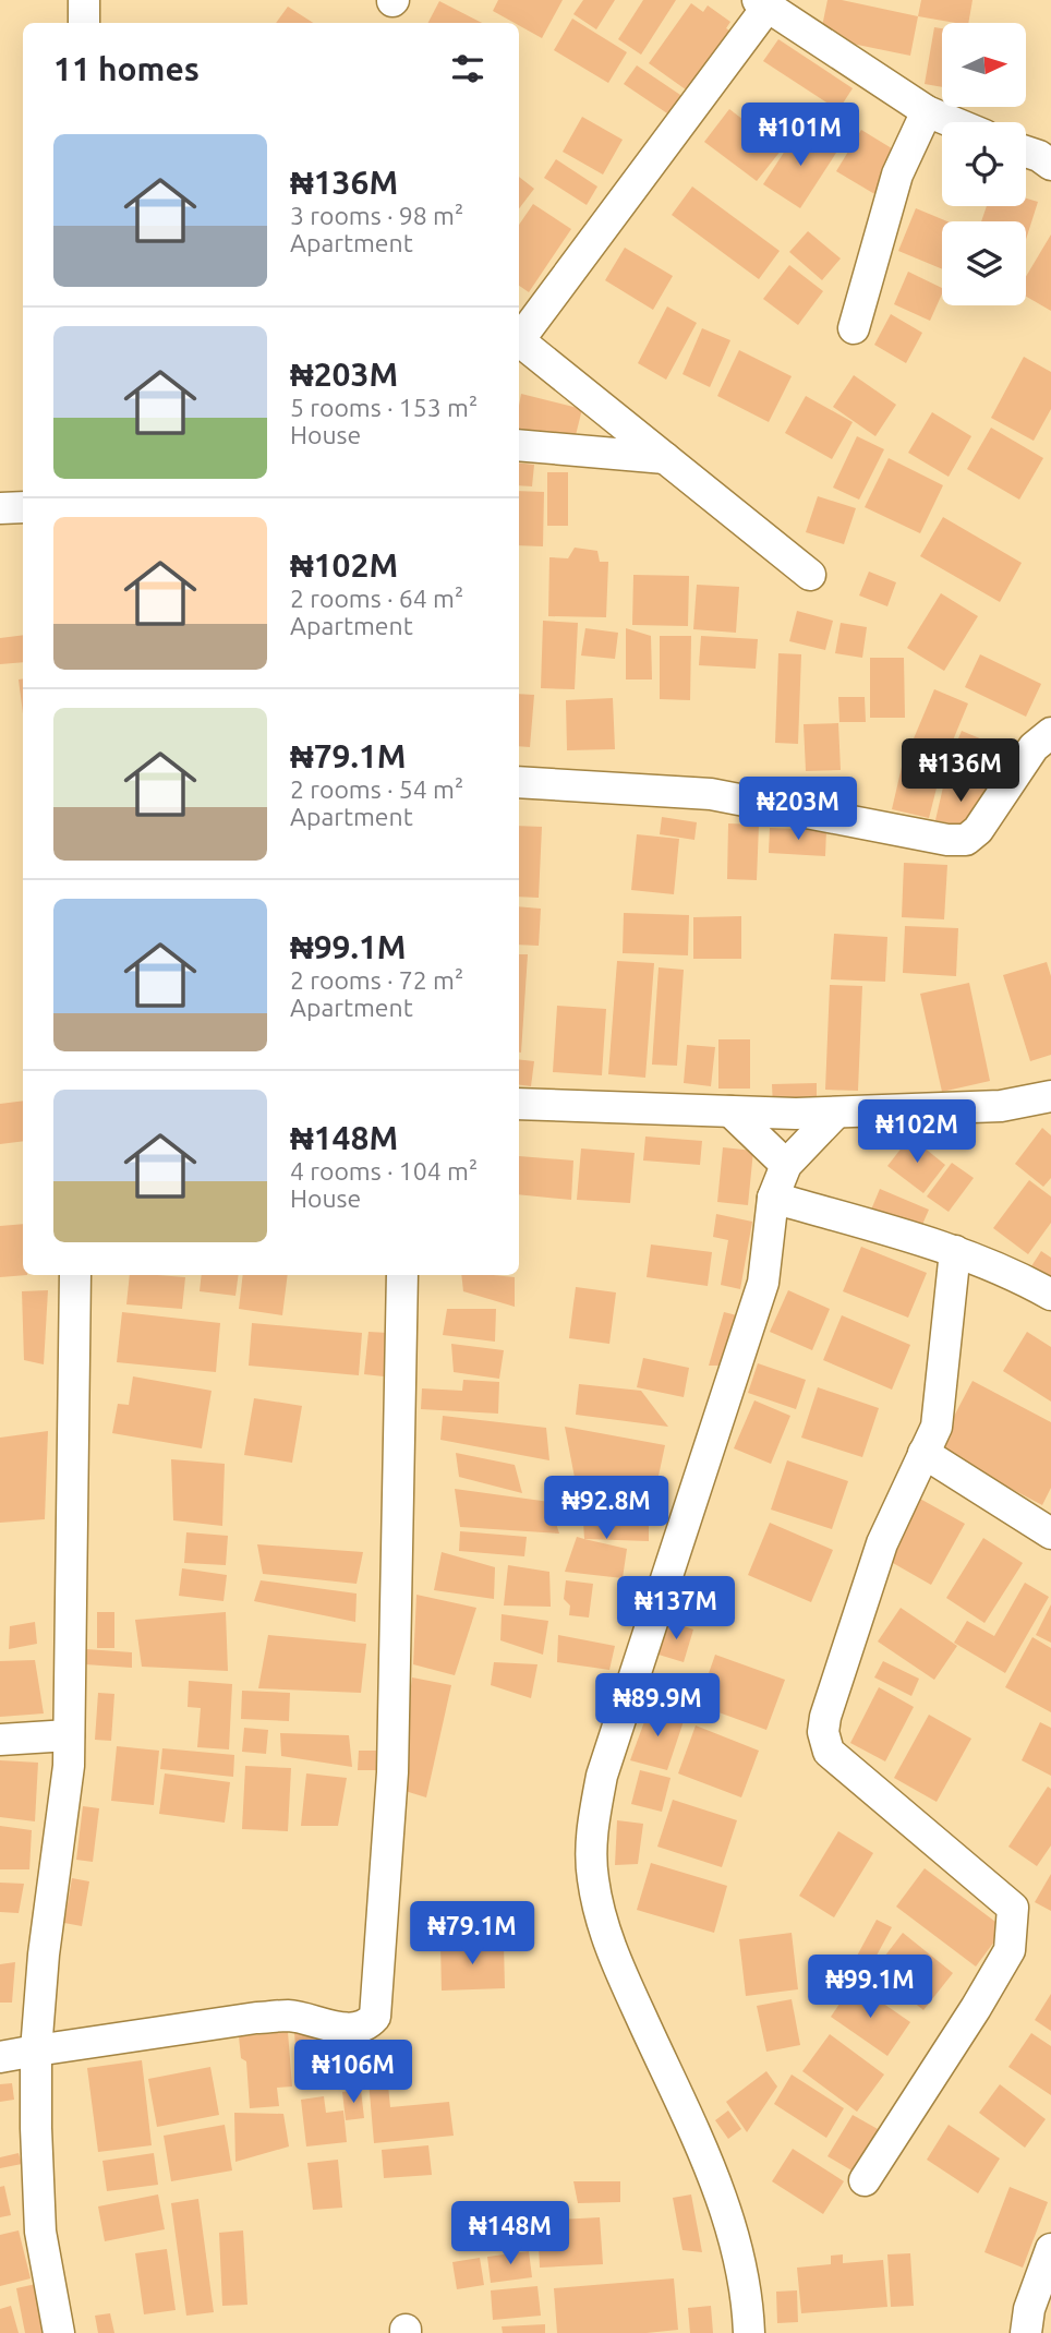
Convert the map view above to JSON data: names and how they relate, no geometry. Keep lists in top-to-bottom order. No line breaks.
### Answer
{"north":"right","page":{"heading":"11 homes","price":["₦101M","₦136M","₦203M","₦102M","₦92.8M","₦137M","₦89.9M","₦79.1M","₦99.1M","₦106M","₦148M"],"list":[{"name":"₦136M","note":"3 rooms · 98 m² · Apartment"},{"name":"₦203M","note":"5 rooms · 153 m² · House"},{"name":"₦102M","note":"2 rooms · 64 m² · Apartment"},{"name":"₦79.1M","note":"2 rooms · 54 m² · Apartment"},{"name":"₦99.1M","note":"2 rooms · 72 m² · Apartment"},{"name":"₦148M","note":"4 rooms · 104 m² · House"}]}}
